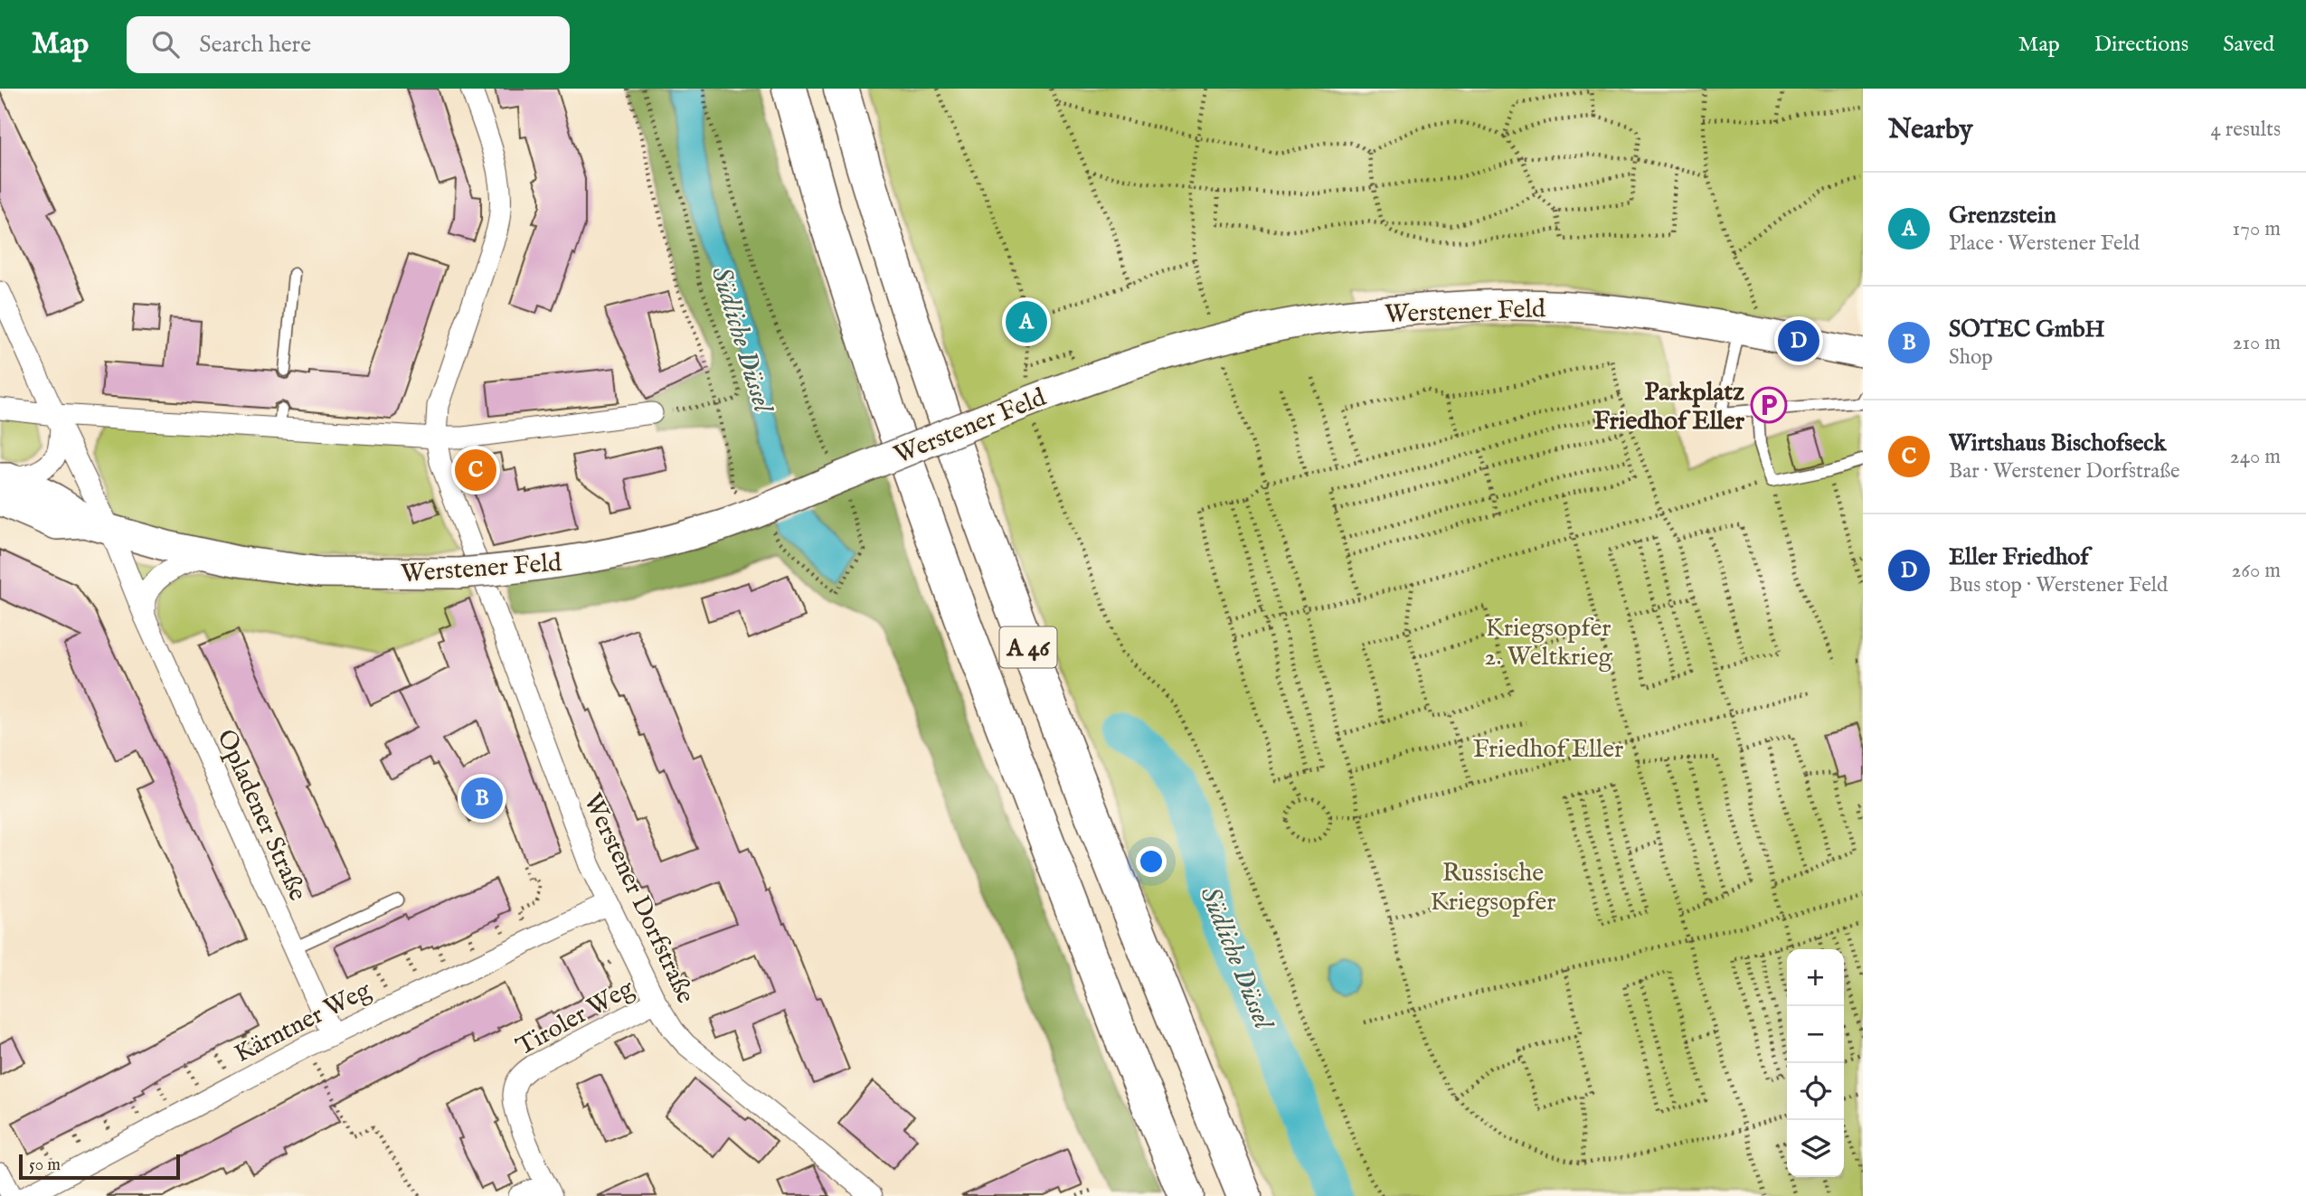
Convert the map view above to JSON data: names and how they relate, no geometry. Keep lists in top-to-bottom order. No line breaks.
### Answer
{"streets":{"highway":["A 46"],"main road":["Werstener Feld"],"street":["Opladener Straße","Werstener Dorfstraße","Tiroler Weg","Kärntner Weg"]},"crossings":[["Werstener Feld","Opladener Straße"],["Opladener Straße","Kärntner Weg"],["Werstener Dorfstraße","Tiroler Weg"],["Werstener Dorfstraße","Kärntner Weg"]],"water":["Südliche Düssel"],"parks":["Kriegsopfer 2. Weltkrieg","Friedhof Eller","Russische Kriegsopfer"],"places":{"parking":["Parkplatz Friedhof Eller"]},"scale_bar":"50 m","page":{"header":"Map","search":"Search here","nav":["Map","Directions","Saved"],"heading":["Nearby","4 results"],"list":[{"mark":"A","name":"Grenzstein","note":"Place · Werstener Feld","value":"170 m"},{"mark":"B","name":"SOTEC GmbH","note":"Shop","value":"210 m"},{"mark":"C","name":"Wirtshaus Bischofseck","note":"Bar · Werstener Dorfstraße","value":"240 m"},{"mark":"D","name":"Eller Friedhof","note":"Bus stop · Werstener Feld","value":"260 m"}],"pins":["A","D","C","B"],"map_buttons":["+","−"],"scale":"50 m"}}
